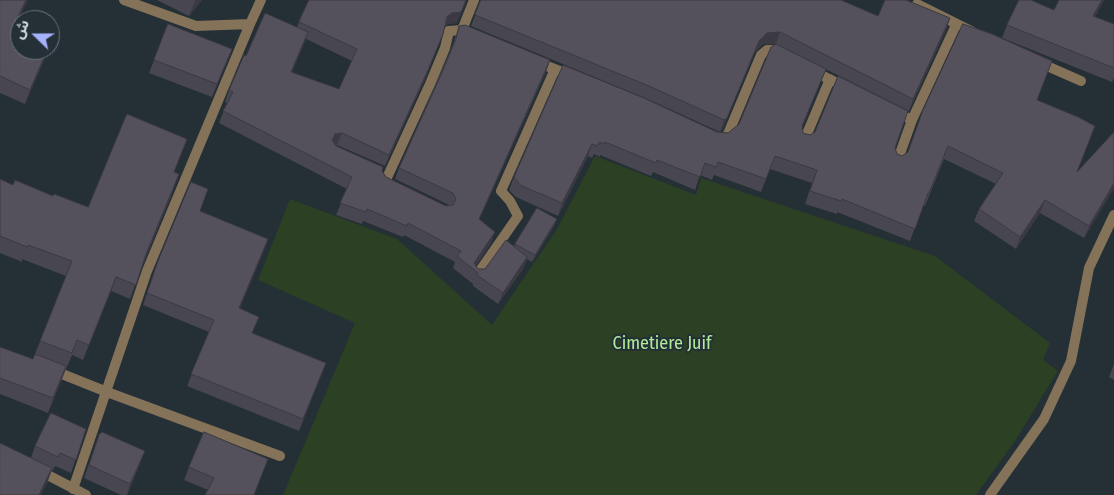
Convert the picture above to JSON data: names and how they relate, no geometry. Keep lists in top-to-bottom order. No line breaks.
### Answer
{"parks":["Cimetiere Juif"],"north":"left"}
